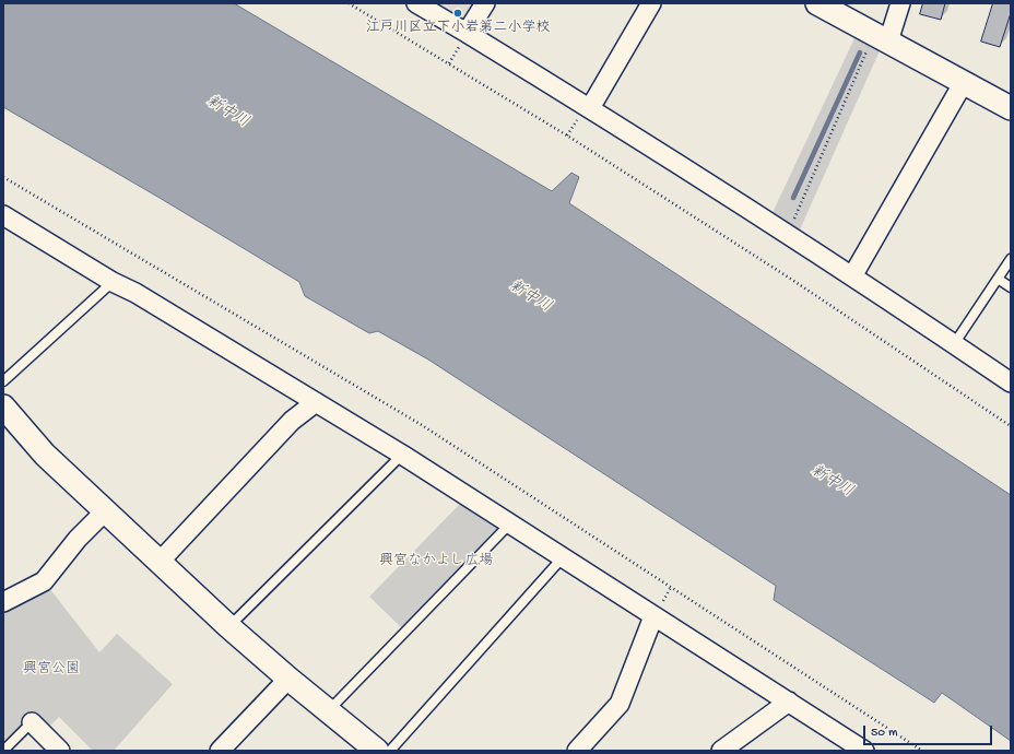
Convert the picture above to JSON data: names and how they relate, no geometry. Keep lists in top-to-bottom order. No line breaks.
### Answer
{"water":["新中川"],"parks":["興宮なかよし広場","興宮公園"],"places":["江戸川区立下小岩第二小学校"],"scale_bar":"50 m"}
